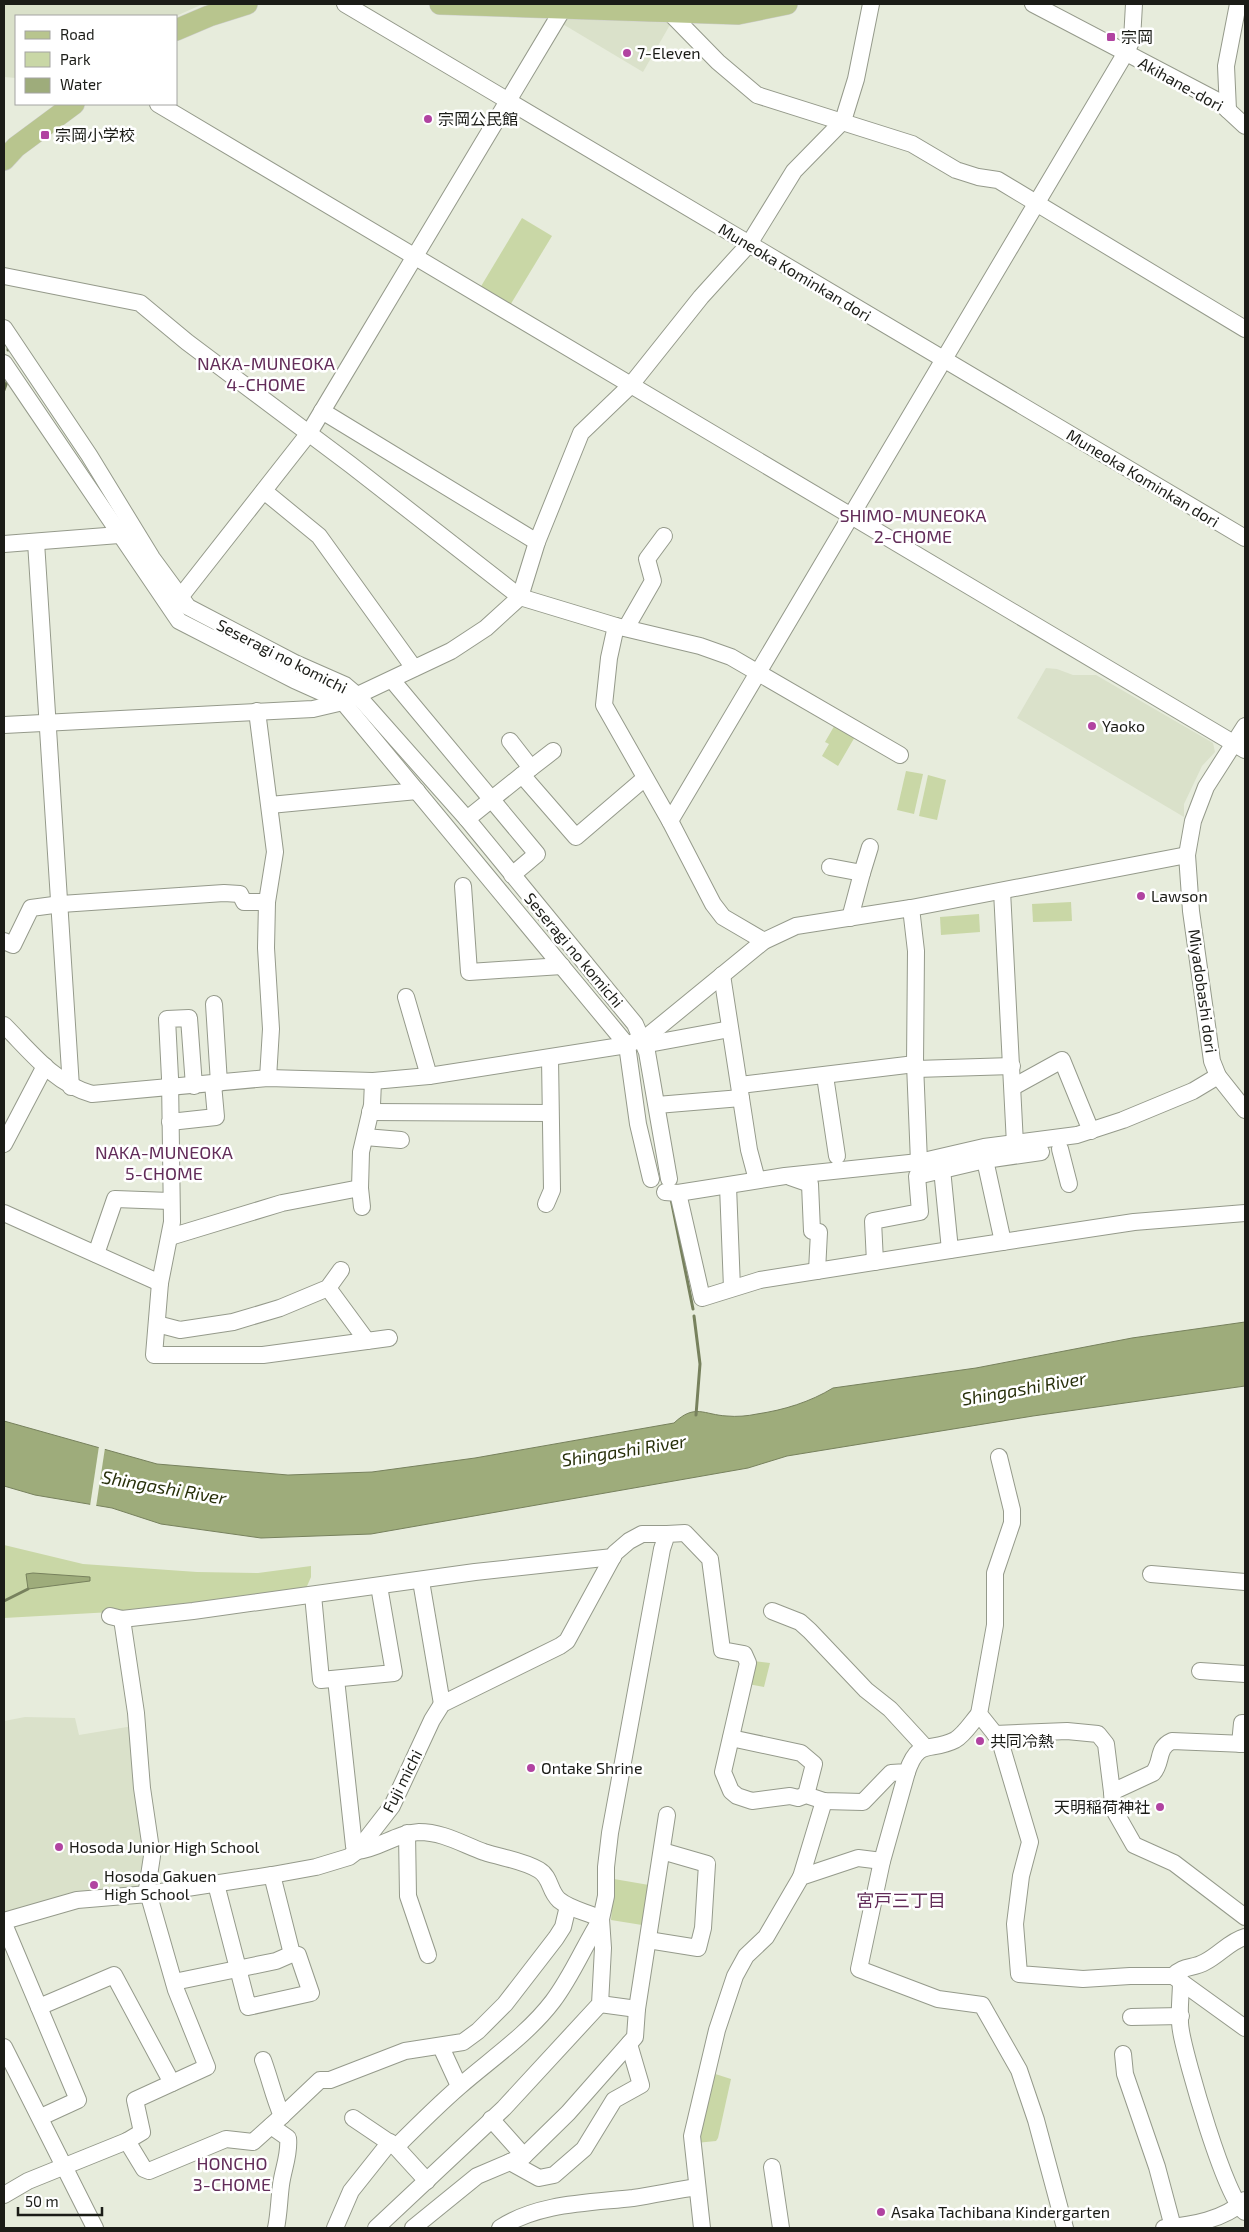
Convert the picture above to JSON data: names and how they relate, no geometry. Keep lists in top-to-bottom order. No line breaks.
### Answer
{"streets":{"street":["Akihane-dori","Muneoka Kominkan dori","Seseragi no komichi","Miyadobashi dori","Fuji michi"]},"districts":["NAKA-MUNEOKA 4-CHOME","SHIMO-MUNEOKA 2-CHOME","NAKA-MUNEOKA 5-CHOME","宮戸三丁目","HONCHO 3-CHOME"],"water":["Shingashi River"],"places":{"transit":["宗岡","宗岡小学校"],"other":["7-Eleven","宗岡公民館","Yaoko","Lawson","共同冷熱","Ontake Shrine","天明稲荷神社","Hosoda Junior High School","Hosoda Gakuen High School","Asaka Tachibana Kindergarten"]},"legend":["Road","Park","Water"],"scale_bar":"50 m"}
